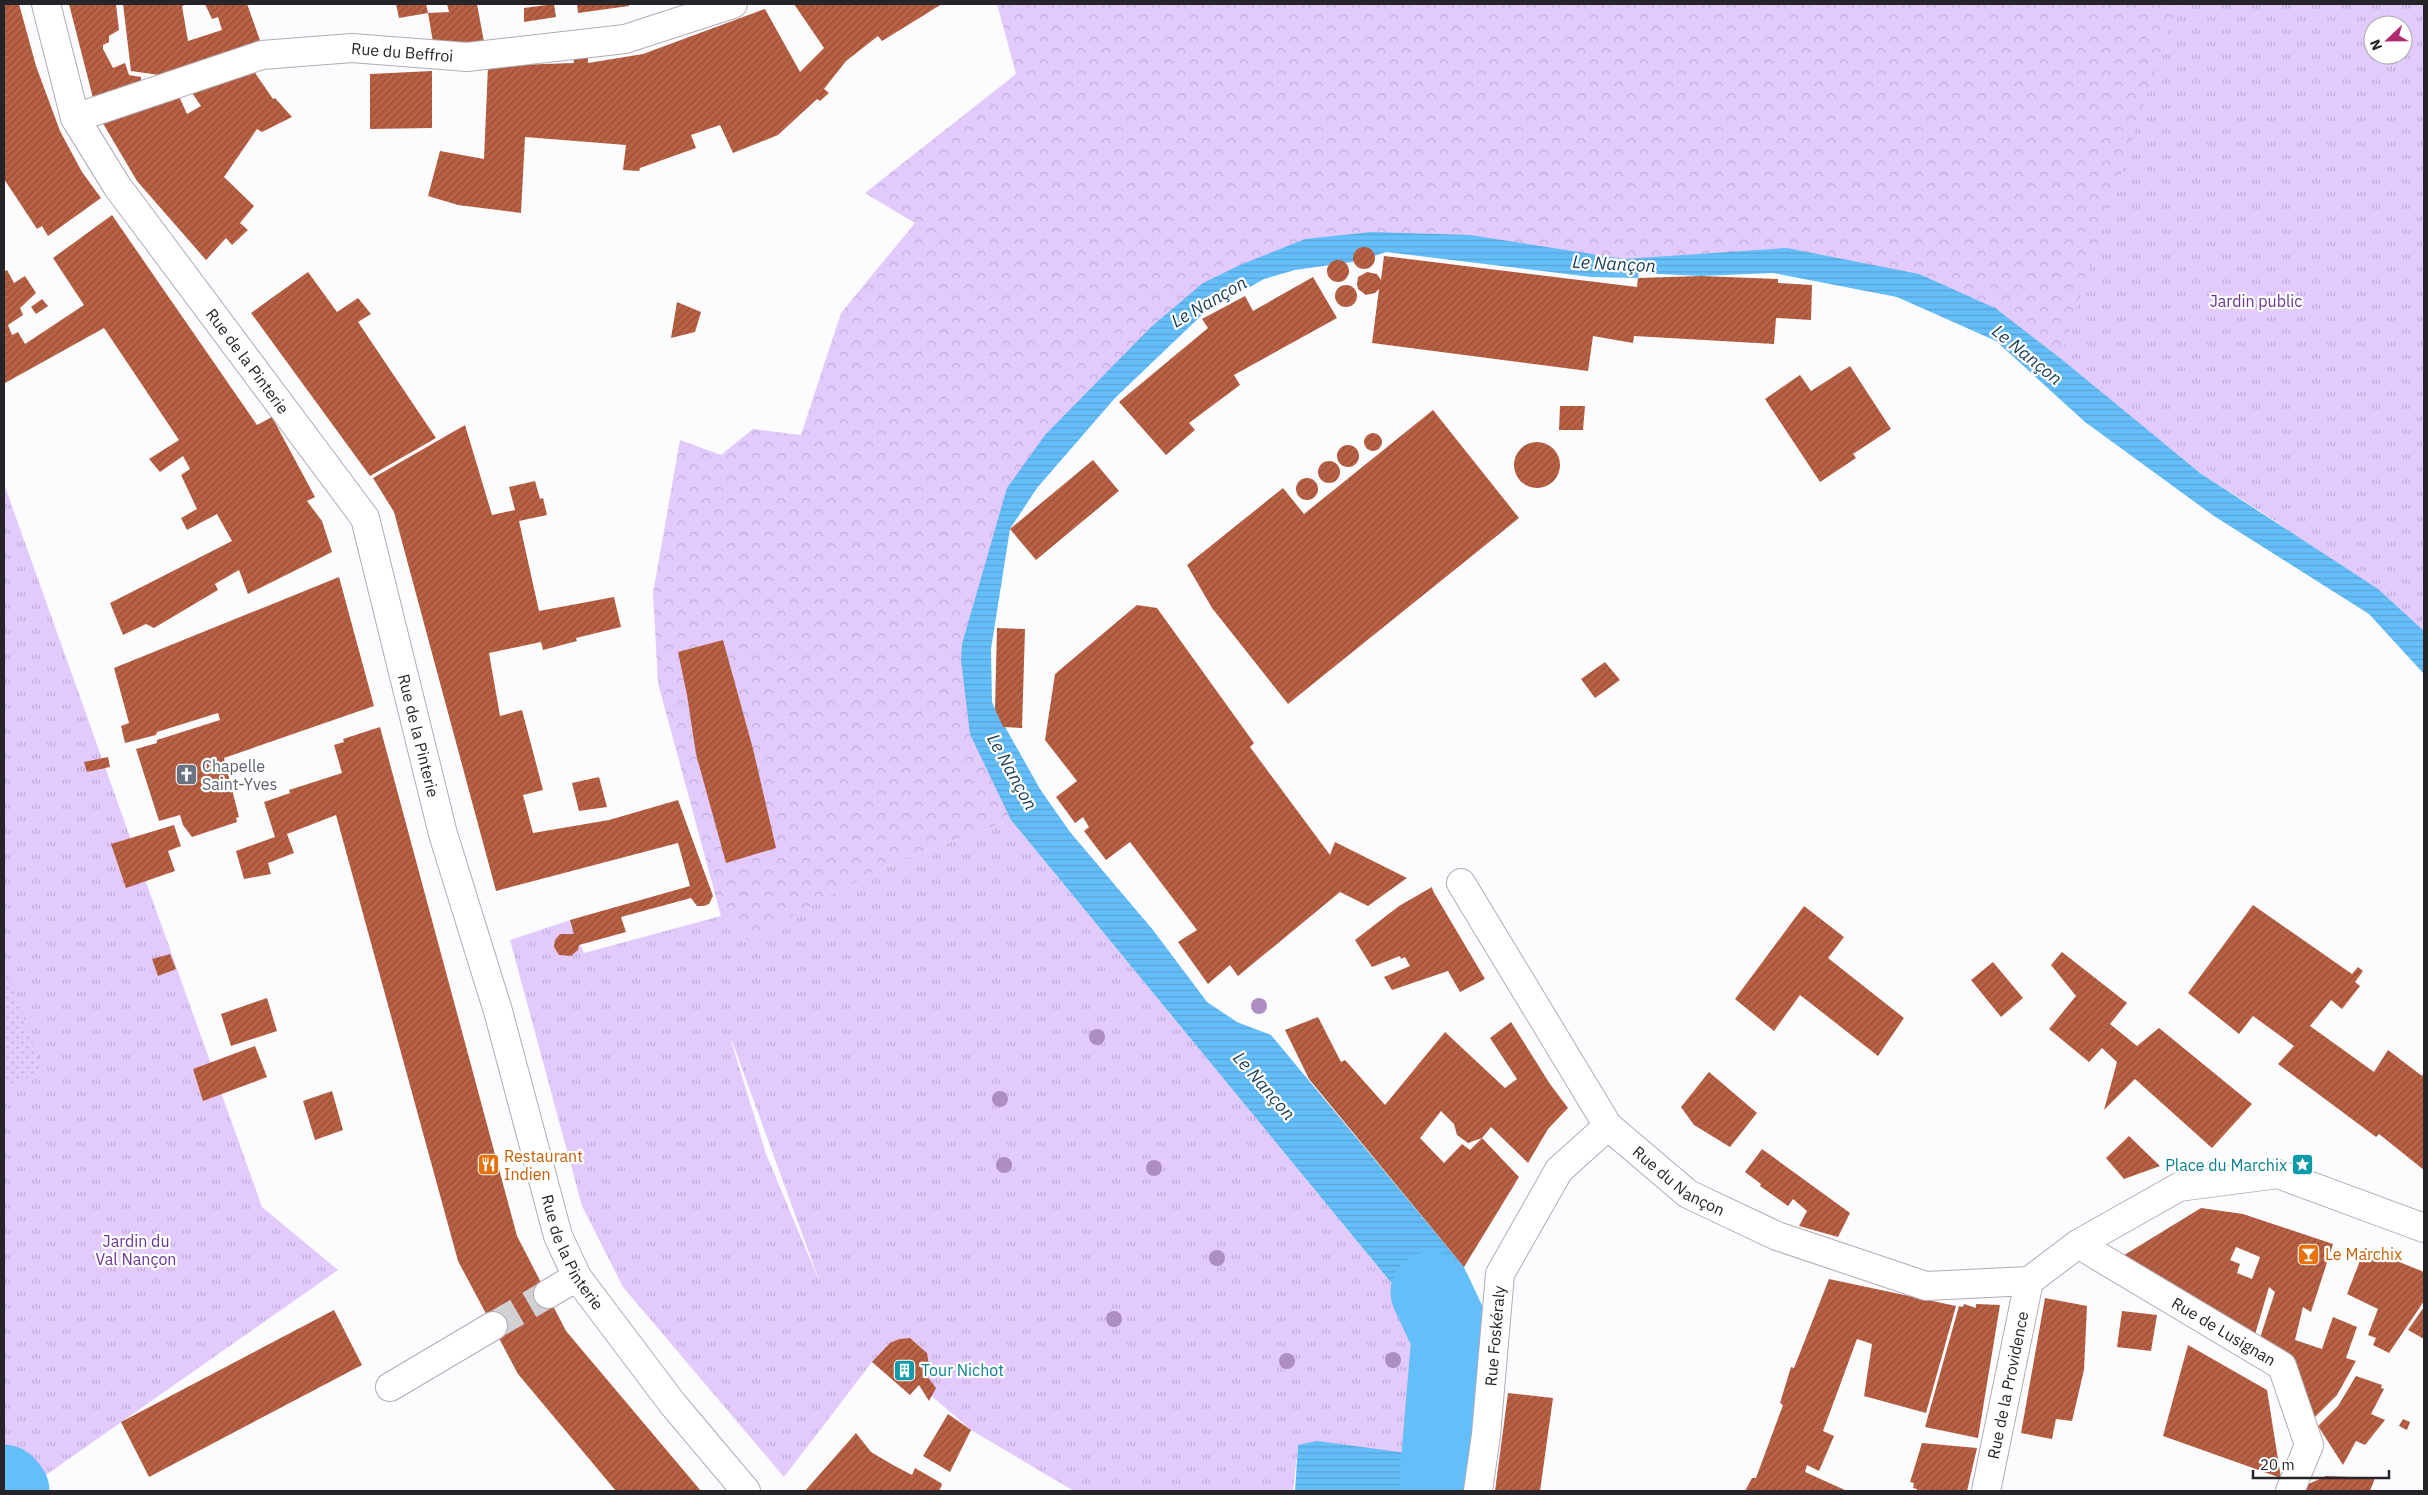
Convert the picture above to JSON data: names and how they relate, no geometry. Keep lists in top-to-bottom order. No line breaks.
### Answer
{"streets":{"street":["Rue du Beffroi","Rue de la Pinterie","Rue du Nançon","Rue de Lusignan","Rue Foskéraly","Rue de la Providence"]},"crossings":[["Rue du Beffroi","Rue de la Pinterie"],["Rue du Nançon","Rue Foskéraly"],["Rue du Nançon","Rue de la Providence"]],"water":["Le Nançon"],"parks":["Jardin public","Jardin du Val Nançon"],"places":{"church":["Chapelle Saint-Yves"],"restaurant":["Restaurant Indien"],"place":["Place du Marchix"],"bar":["Le Marchix"],"building":["Tour Nichot"]},"scale_bar":"20 m","north":"left"}
